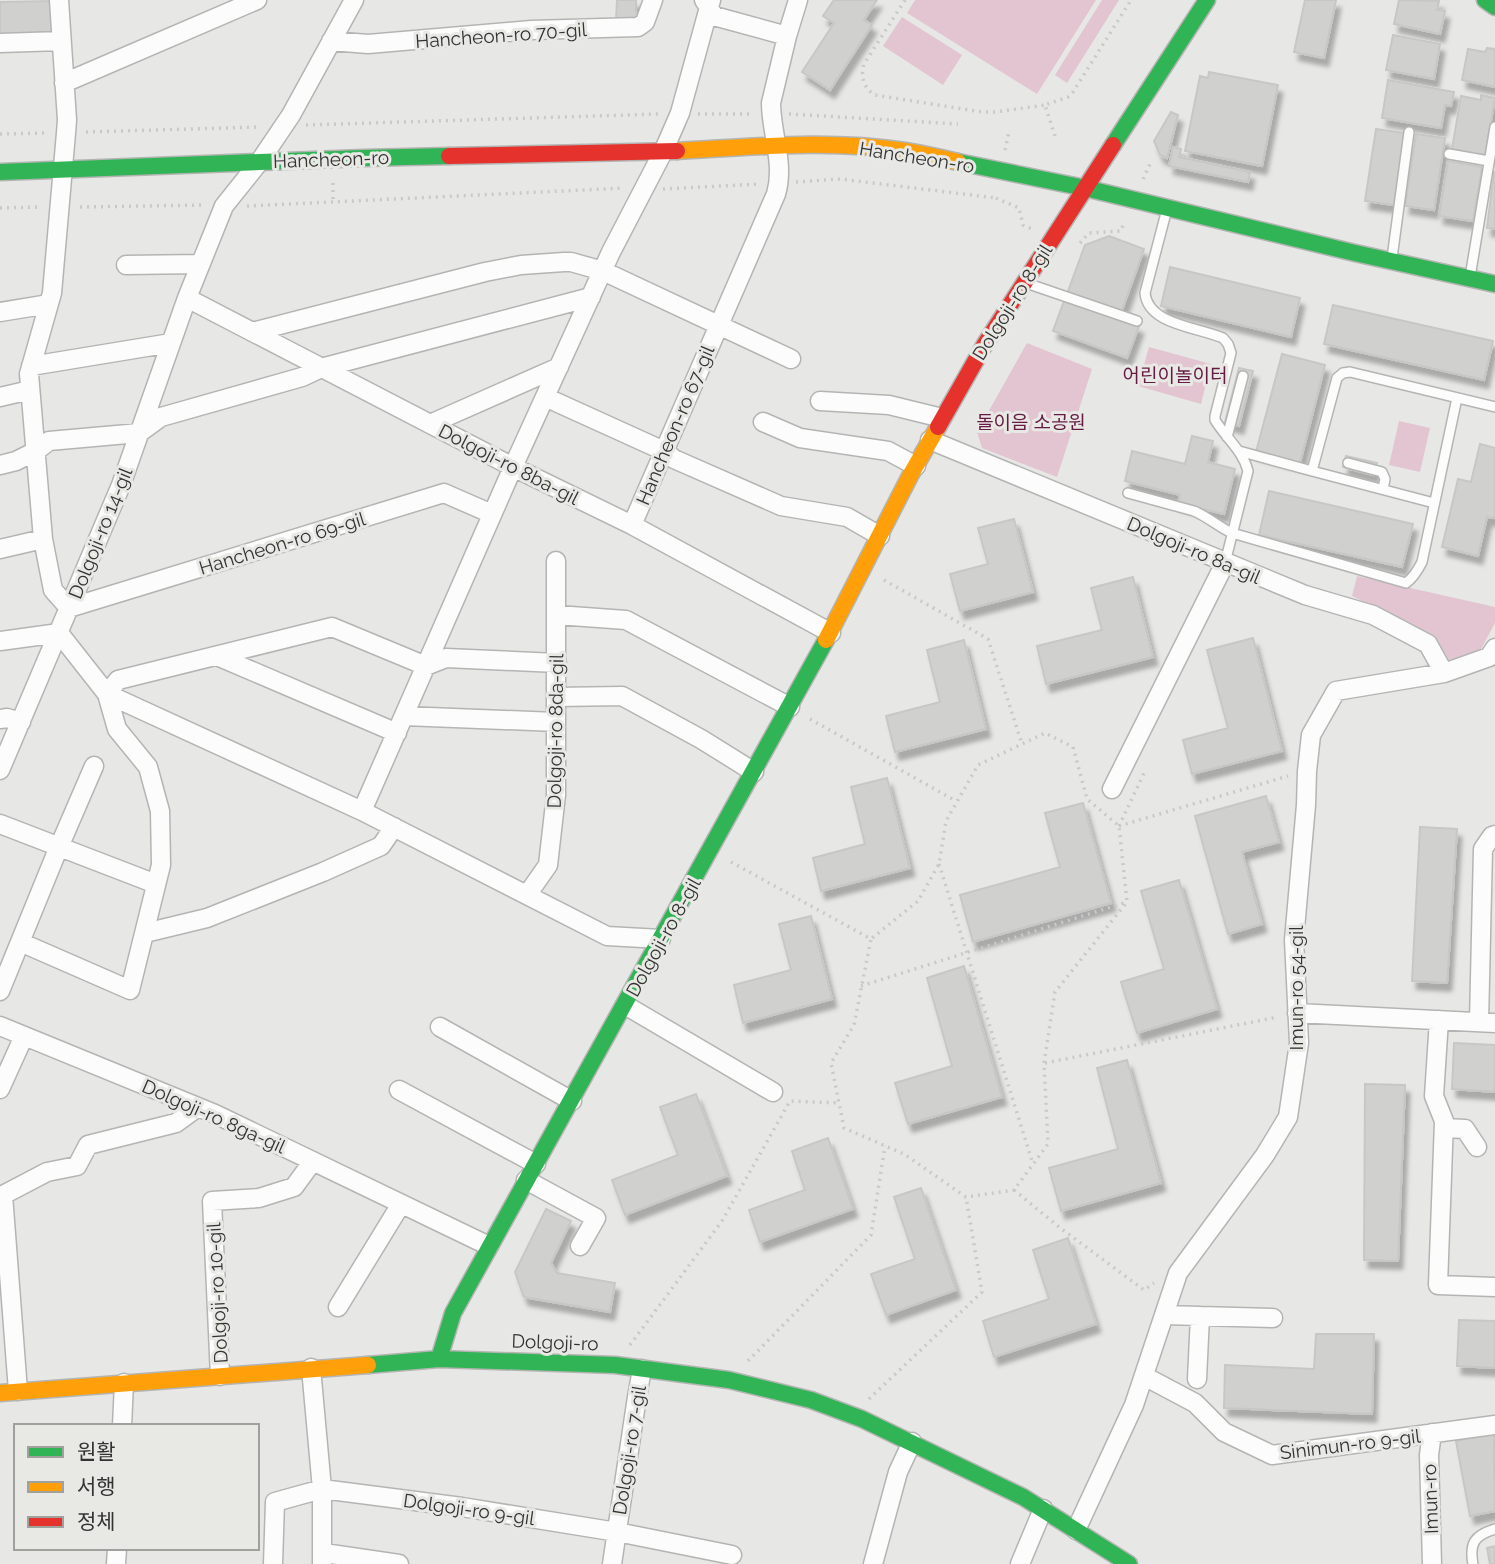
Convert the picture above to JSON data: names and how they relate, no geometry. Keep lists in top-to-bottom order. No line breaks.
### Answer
{"streets":{"main road":["Hancheon-ro","Dolgoji-ro 8-gil","Dolgoji-ro"],"street":["Hancheon-ro 70-gil","Hancheon-ro 67-gil","Dolgoji-ro 8ba-gil","Dolgoji-ro 14-gil","Hancheon-ro 69-gil","Dolgoji-ro 8a-gil","Dolgoji-ro 8da-gil","Imun-ro 54-gil","Dolgoji-ro 8ga-gil","Dolgoji-ro 10-gil","Sinimun-ro 9-gil","Dolgoji-ro 7-gil","Imun-ro","Dolgoji-ro 9-gil"]},"crossings":[["Hancheon-ro","Dolgoji-ro 8-gil"],["Hancheon-ro","Hancheon-ro 67-gil"],["Hancheon-ro","Dolgoji-ro 14-gil"],["Dolgoji-ro 8-gil","Dolgoji-ro 8ba-gil"],["Dolgoji-ro 8-gil","Dolgoji-ro 8a-gil"],["Dolgoji-ro 8-gil","Dolgoji-ro 8ga-gil"],["Dolgoji-ro 8-gil","Dolgoji-ro"],["Hancheon-ro 67-gil","Dolgoji-ro 8ba-gil"],["Dolgoji-ro 8ba-gil","Dolgoji-ro 14-gil"],["Dolgoji-ro 14-gil","Hancheon-ro 69-gil"],["Dolgoji-ro 8a-gil","Imun-ro 54-gil"],["Imun-ro 54-gil","Dolgoji-ro"],["Imun-ro 54-gil","Sinimun-ro 9-gil"],["Dolgoji-ro 8ga-gil","Dolgoji-ro 10-gil"],["Dolgoji-ro 10-gil","Dolgoji-ro"],["Dolgoji-ro","Dolgoji-ro 7-gil"],["Sinimun-ro 9-gil","Imun-ro"],["Dolgoji-ro 7-gil","Dolgoji-ro 9-gil"]],"parks":["어린이놀이터","돌이음 소공원"],"legend":["원활","서행","정체"]}
